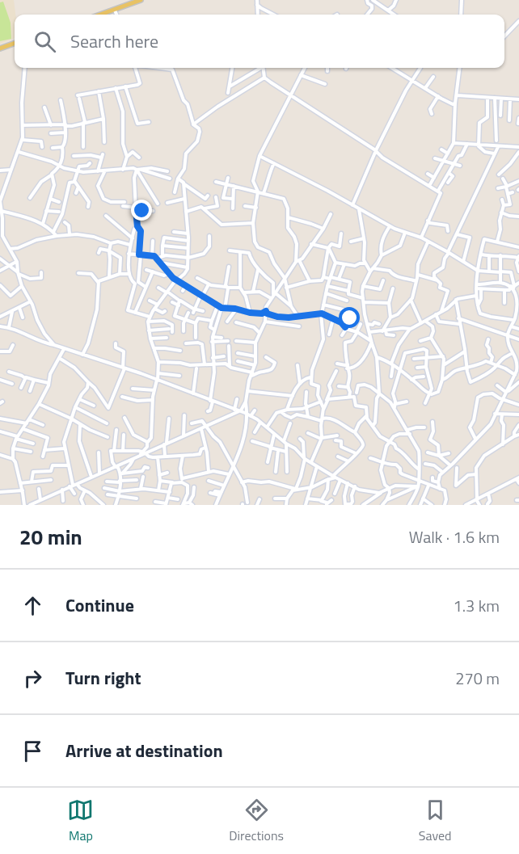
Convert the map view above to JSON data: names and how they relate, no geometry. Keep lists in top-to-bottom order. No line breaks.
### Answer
{"page":{"search":"Search here","heading":["20 min","Walk · 1.6 km"],"list":[["Continue","1.3 km"],["Turn right","270 m"],"Arrive at destination"],"nav":["Map","Directions","Saved"]}}
